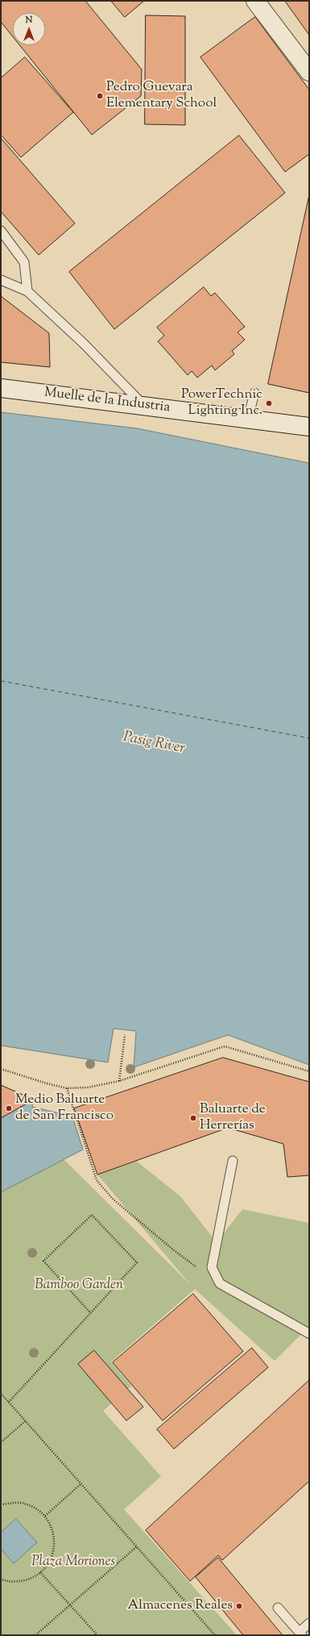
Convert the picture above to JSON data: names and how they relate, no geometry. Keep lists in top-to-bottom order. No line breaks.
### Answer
{"streets":{"street":["Muelle de la Industria"]},"water":["Pasig River"],"parks":["Bamboo Garden","Plaza Moriones"],"places":["Pedro Guevara Elementary School","PowerTechnic Lighting Inc.","Medio Baluarte de San Francisco","Baluarte de Herrerías","Almacenes Reales"],"north":"top"}
